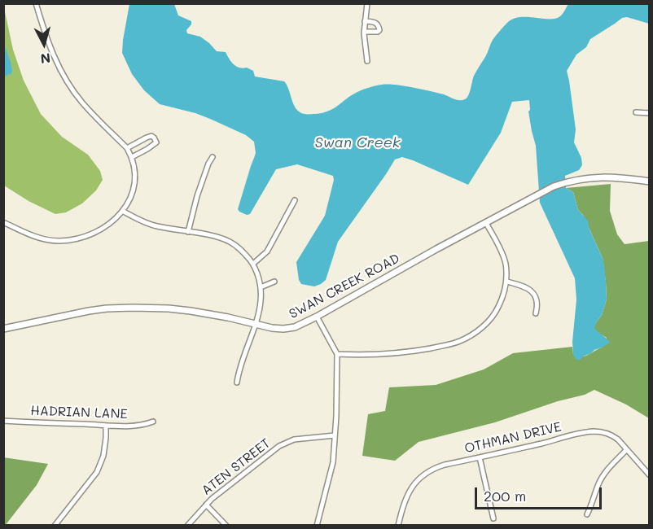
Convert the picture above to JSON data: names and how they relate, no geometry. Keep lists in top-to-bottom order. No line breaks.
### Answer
{"streets":{"street":["SWAN CREEK ROAD","HADRIAN LANE","OTHMAN DRIVE","ATEN STREET"]},"water":["Swan Creek"],"scale_bar":"200 m","north":"bottom"}
